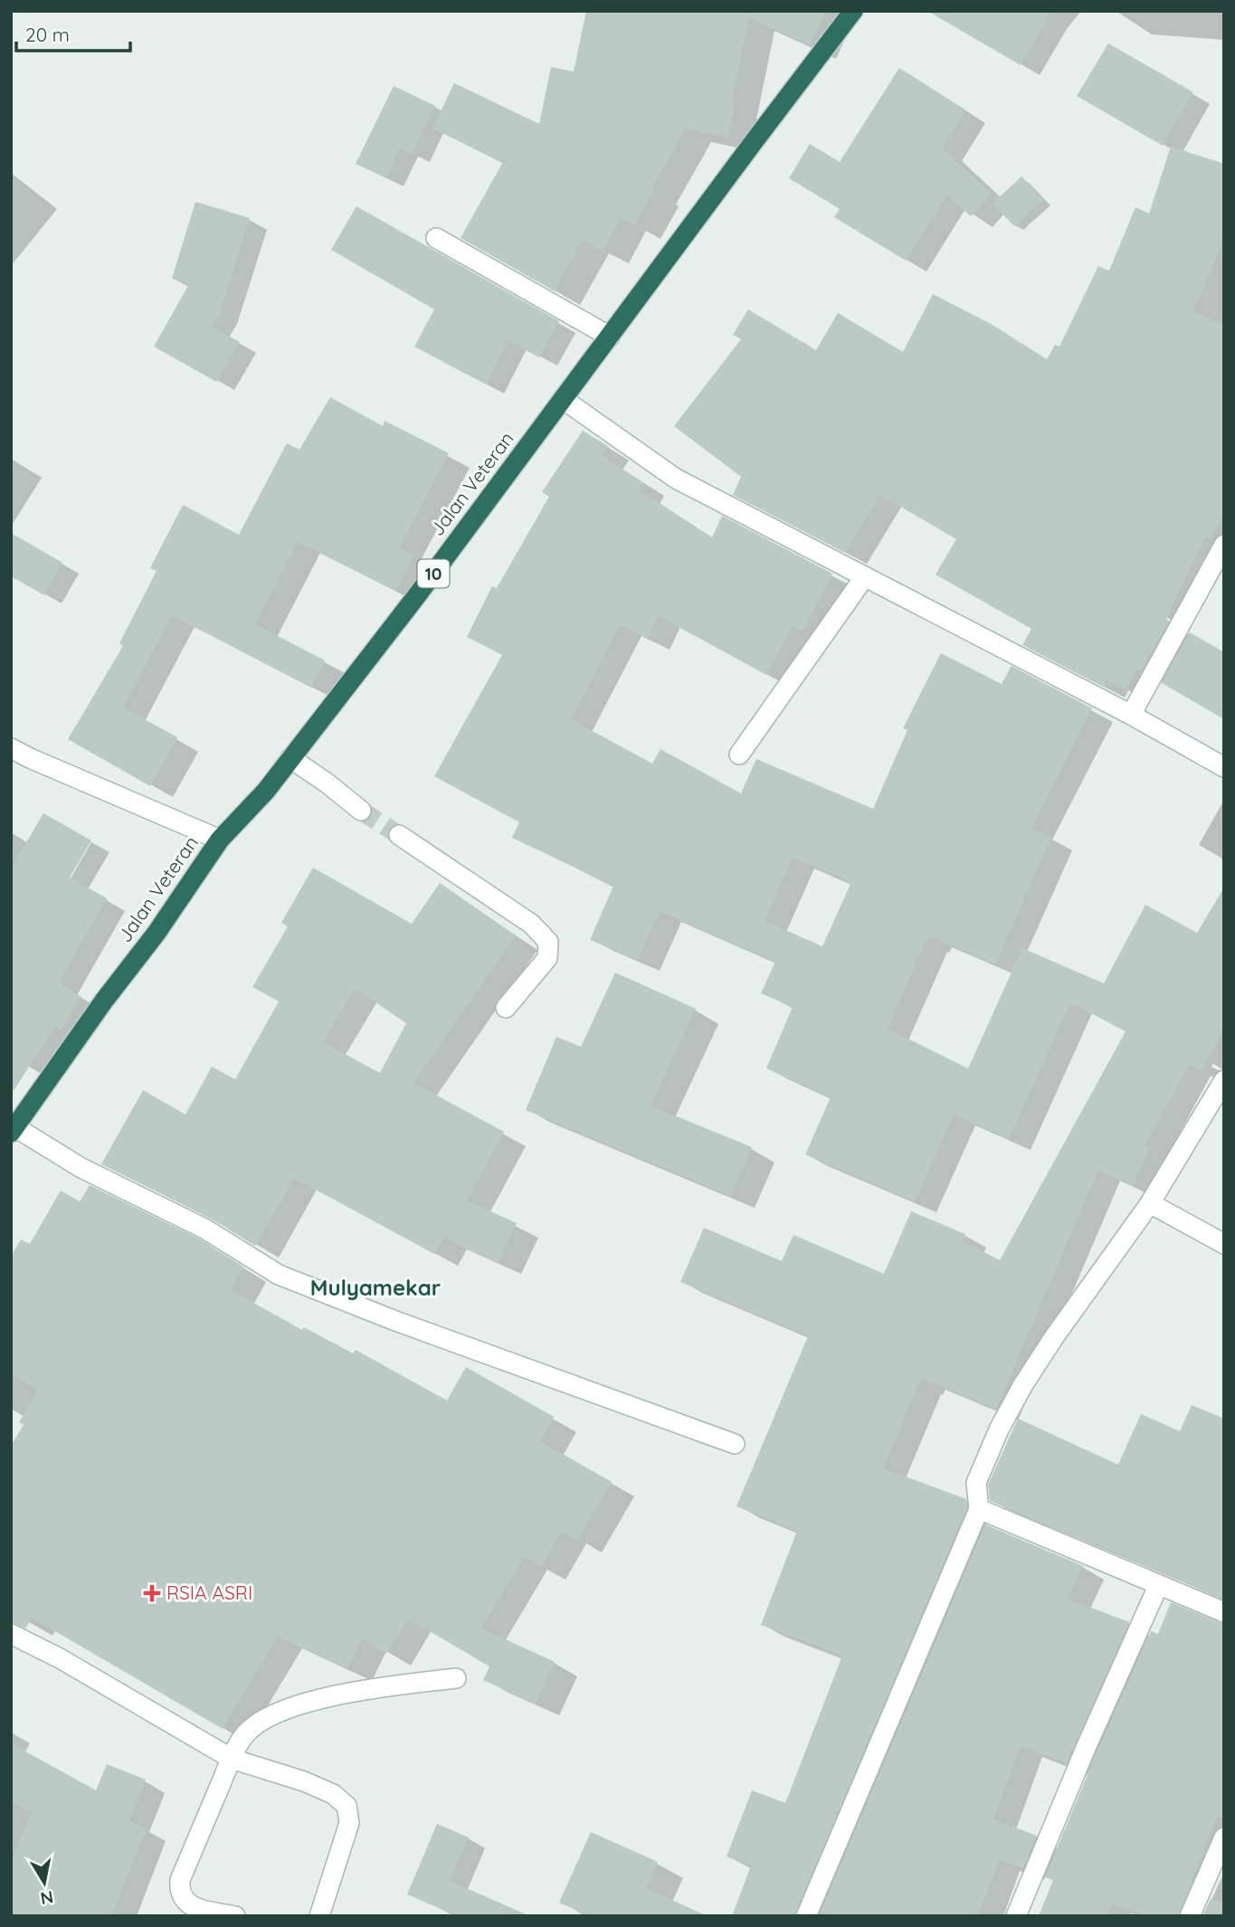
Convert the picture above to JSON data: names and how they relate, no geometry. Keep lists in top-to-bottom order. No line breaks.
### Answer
{"streets":{"highway":["Jalan Veteran","10"]},"districts":["Mulyamekar"],"places":{"health":["RSIA ASRI"]},"scale_bar":"20 m","north":"bottom"}
